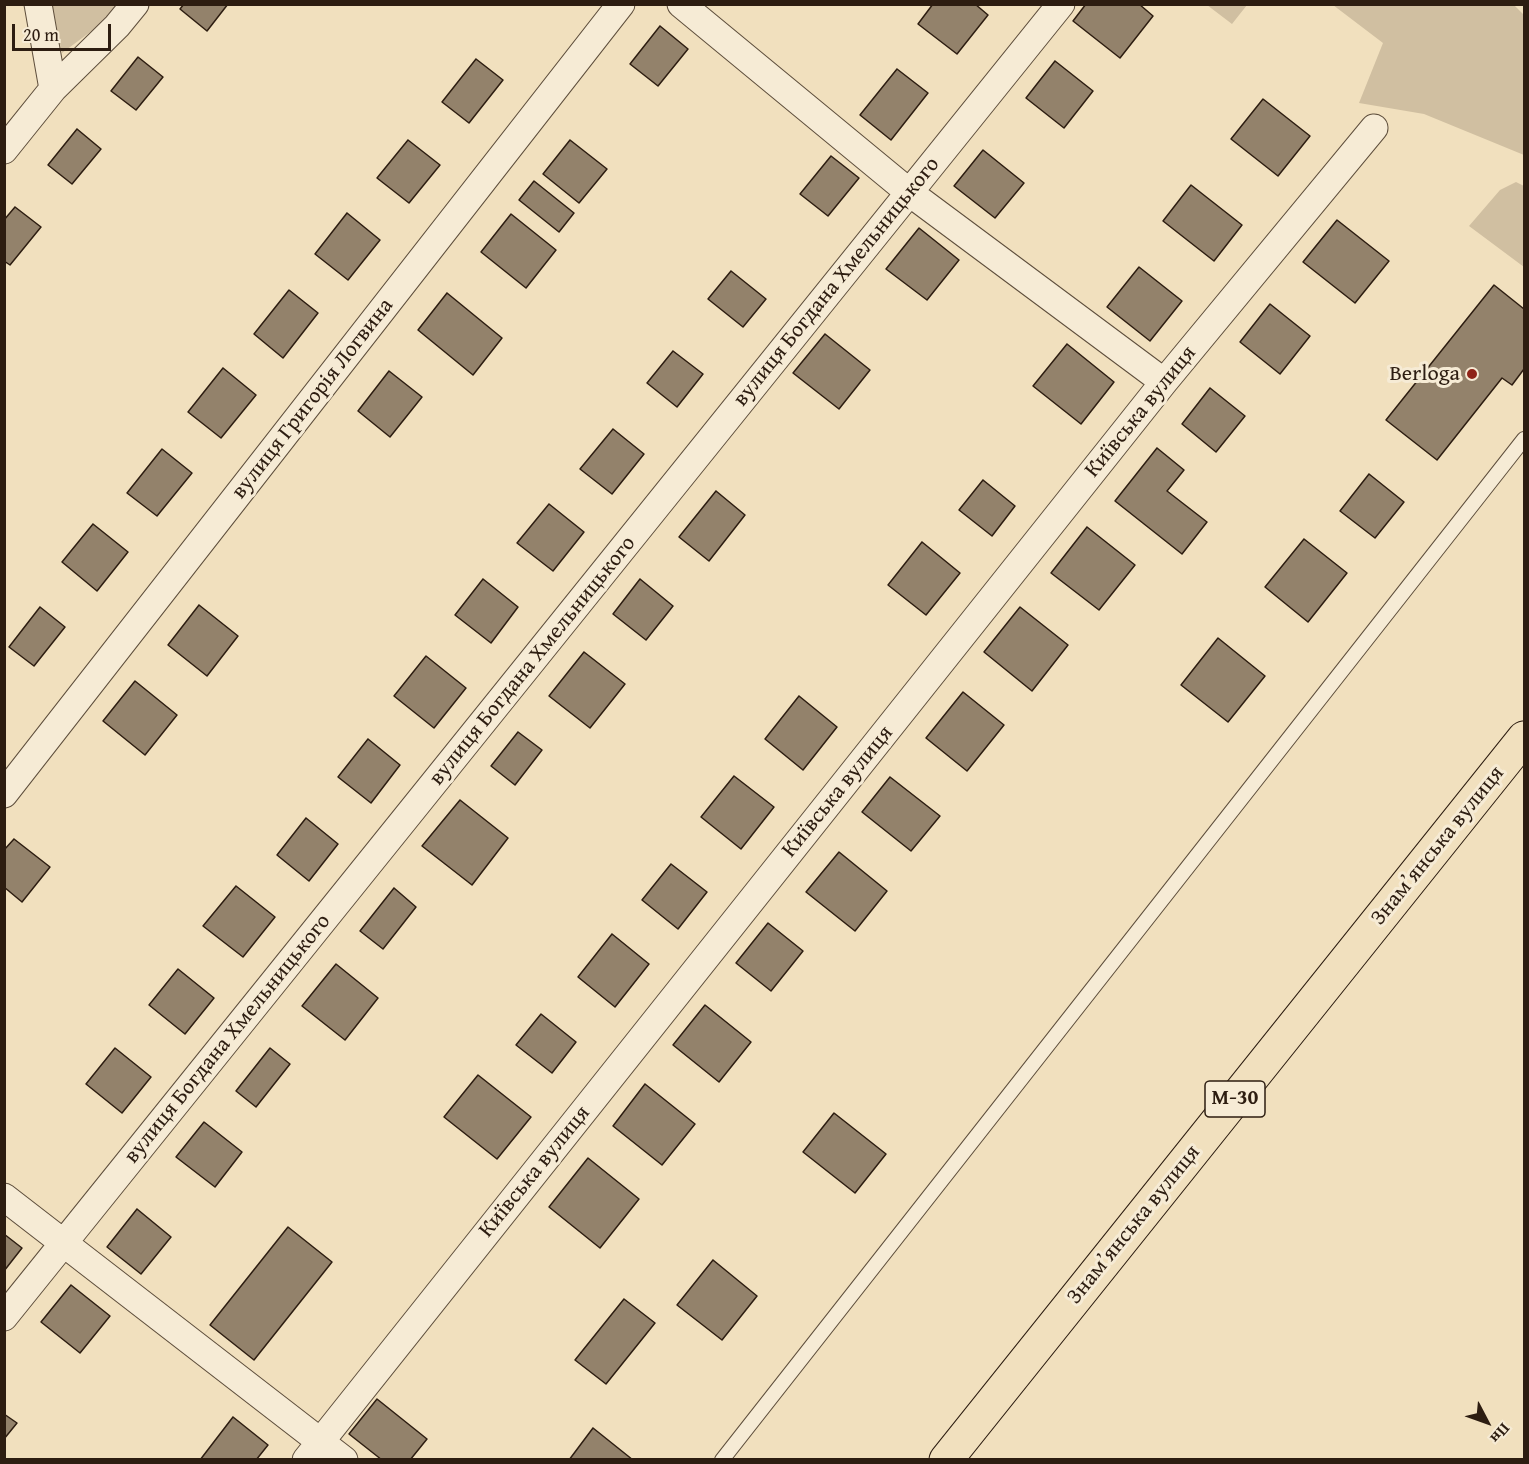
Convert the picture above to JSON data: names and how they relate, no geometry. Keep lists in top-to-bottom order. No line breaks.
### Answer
{"streets":{"highway":["Знамʼянська вулиця","М-30"],"street":["вулиця Богдана Хмельницького","вулиця Григорія Логвина","Київська вулиця"]},"places":["Berloga"],"scale_bar":"20 m","north":"bottom right"}
